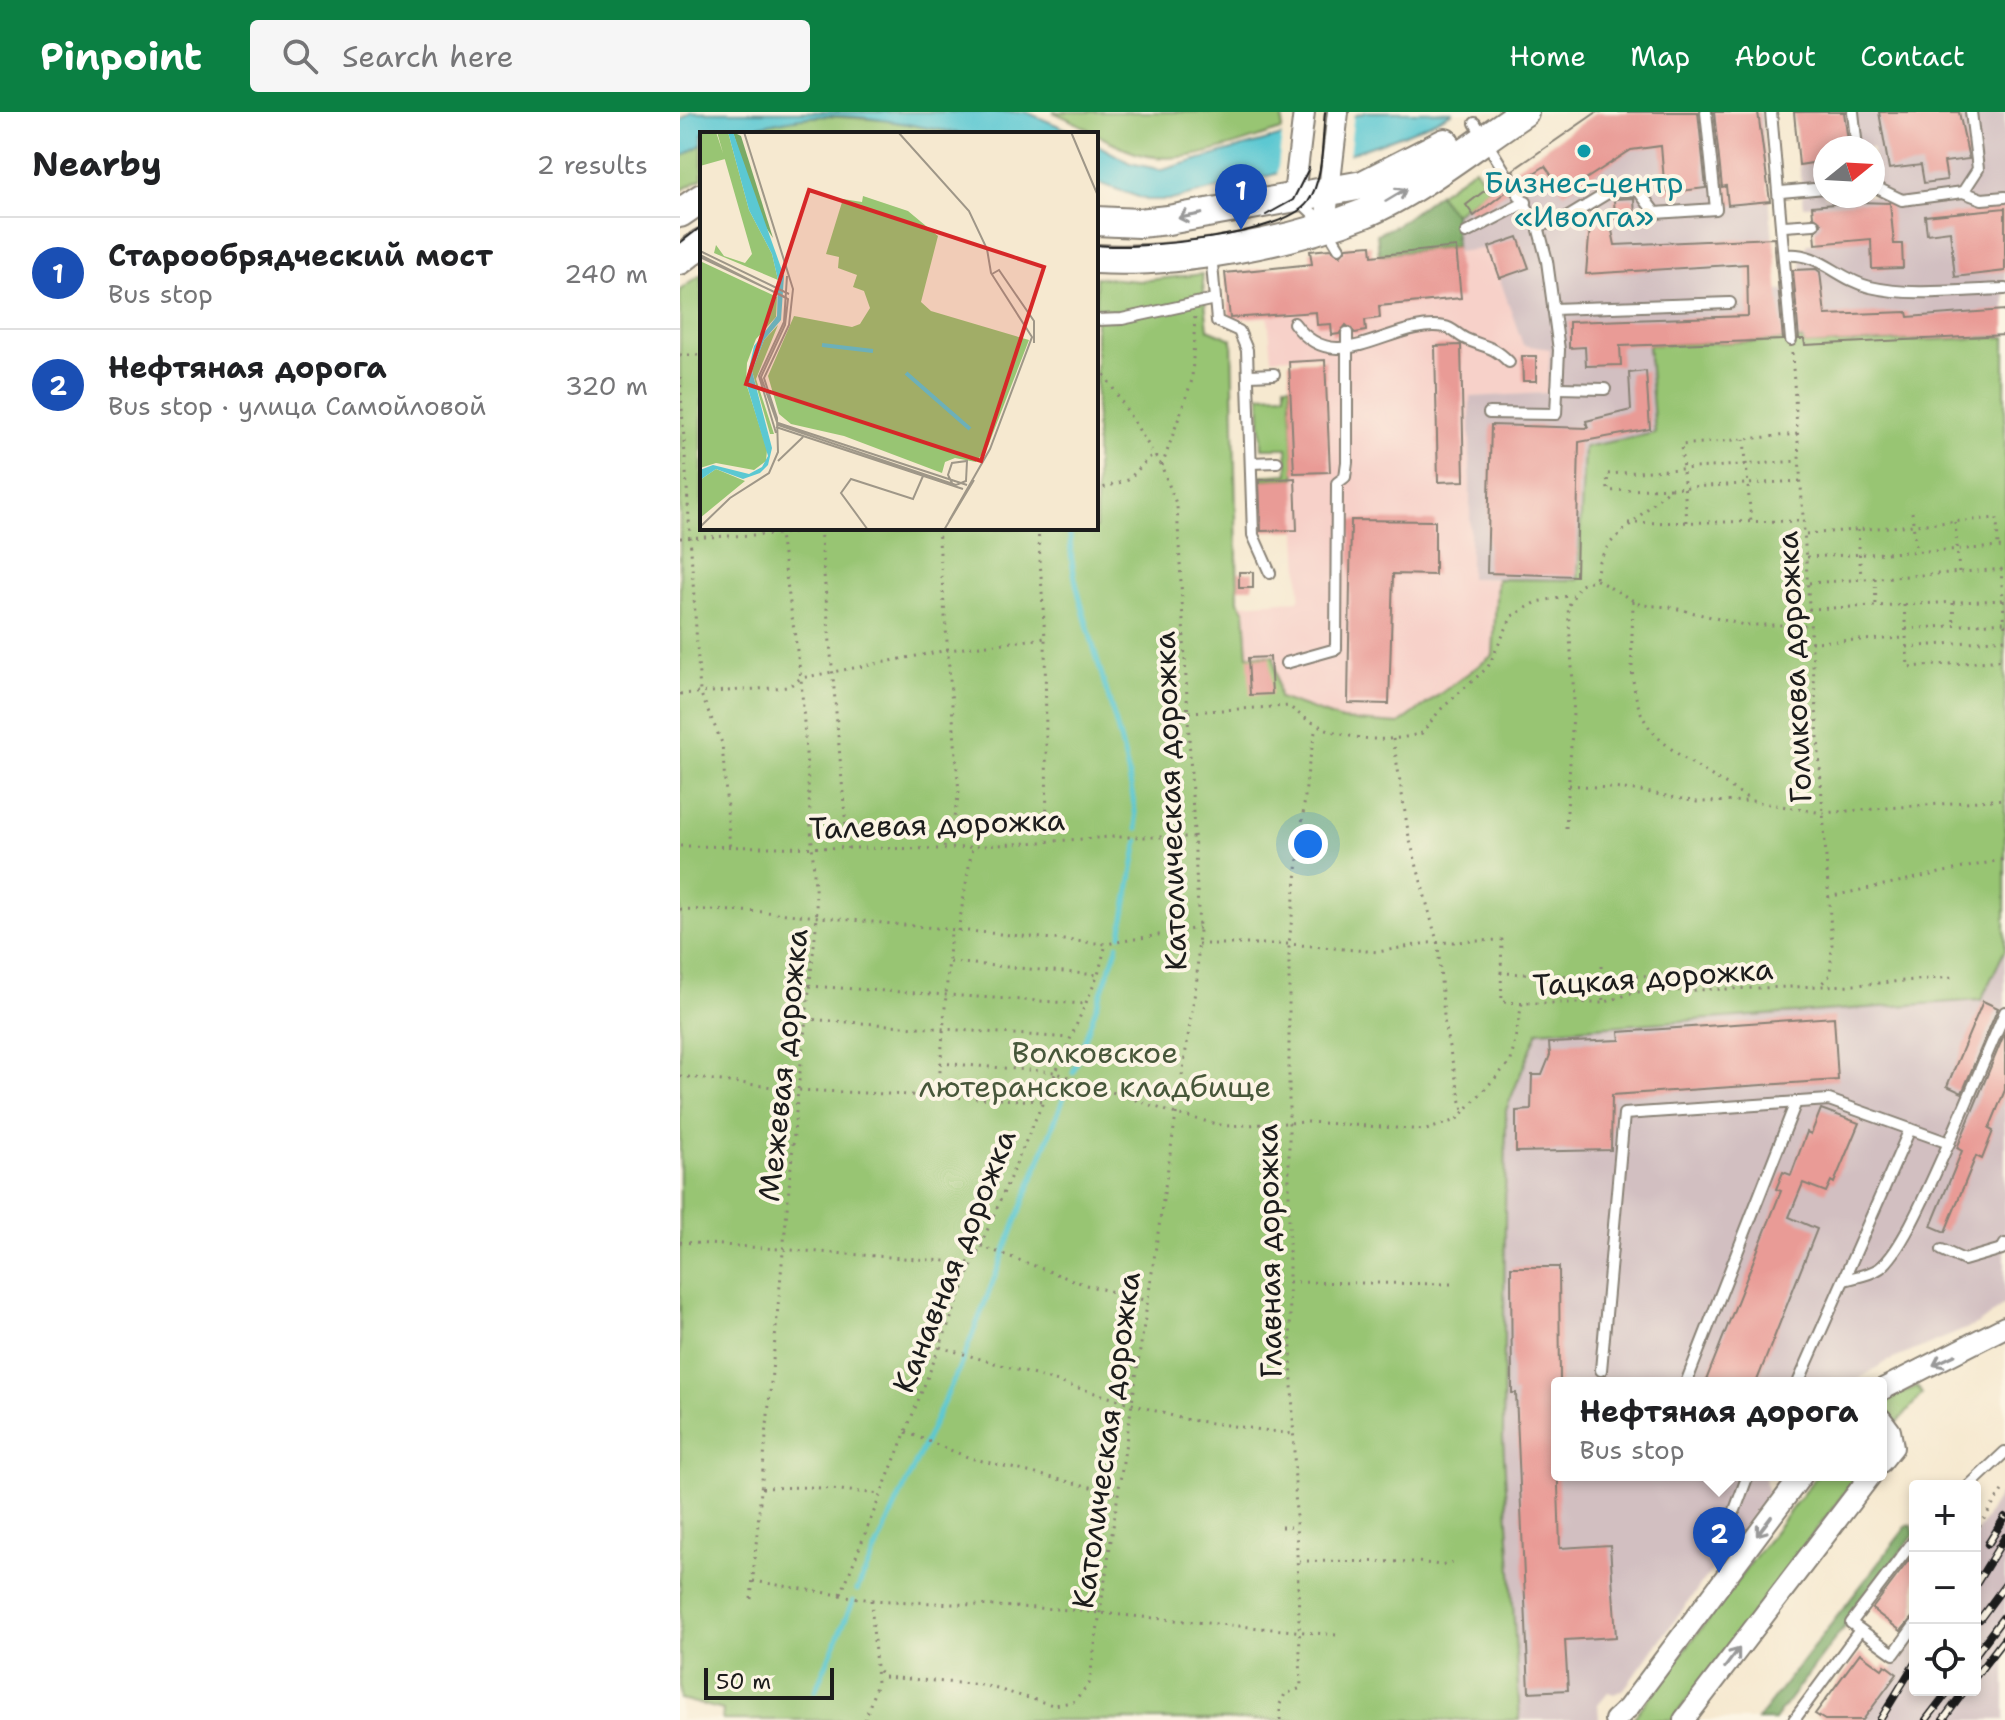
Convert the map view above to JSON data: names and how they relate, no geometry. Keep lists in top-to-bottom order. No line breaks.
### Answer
{"streets":{"path":["Голикова дорожка","Католическая дорожка","Талевая дорожка","Тацкая дорожка","Межевая дорожка","Главная дорожка","Канавная дорожка"]},"crossings":[["Католическая дорожка","Талевая дорожка"],["Католическая дорожка","Тацкая дорожка"],["Талевая дорожка","Межевая дорожка"],["Тацкая дорожка","Главная дорожка"],["Тацкая дорожка","Канавная дорожка"]],"parks":["Волковское лютеранское кладбище"],"places":["Бизнес-центр «Иволга»"],"scale_bar":"50 m","north":"right","page":{"header":"Pinpoint","search":"Search here","nav":["Home","Map","About","Contact"],"heading":["Nearby","2 results"],"pins":["1","2"],"list":[{"mark":"1","name":"Старообрядческий мост","note":"Bus stop","value":"240 m"},{"mark":"2","name":"Нефтяная дорога","note":"Bus stop · улица Самойловой","value":"320 m"}],"popup":["Нефтяная дорога","Bus stop"],"map_buttons":["+","−"],"scale":"50 m"}}
